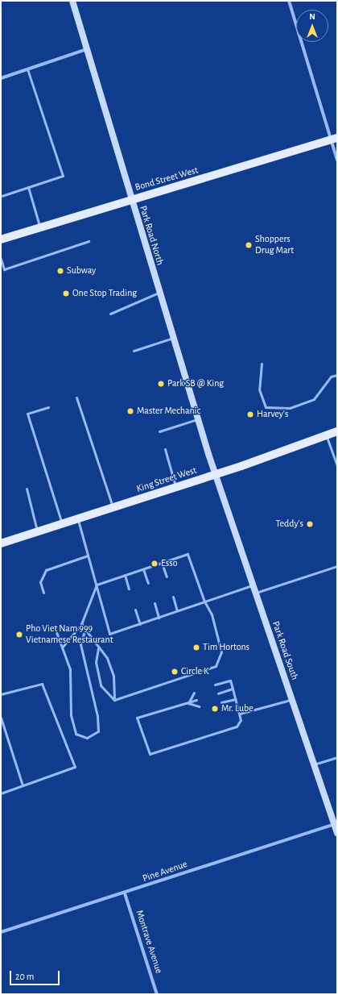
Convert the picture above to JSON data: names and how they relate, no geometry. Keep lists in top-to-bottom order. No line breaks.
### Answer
{"streets":{"main road":["Bond Street West","Park Road North","King Street West","Park Road South"],"street":["Pine Avenue","Montrave Avenue"]},"crossings":[["Bond Street West","Park Road North"],["Park Road North","King Street West"],["Park Road North","Park Road South"],["King Street West","Park Road South"],["Park Road South","Pine Avenue"],["Pine Avenue","Montrave Avenue"]],"places":["Shoppers Drug Mart","Subway","One Stop Trading","Park SB @ King","Master Mechanic","Harvey's","Teddy's","Esso","Pho Viet Nam 999 Vietnamese Restaurant","Tim Hortons","Circle K","Mr. Lube"],"scale_bar":"20 m","north":"top"}
